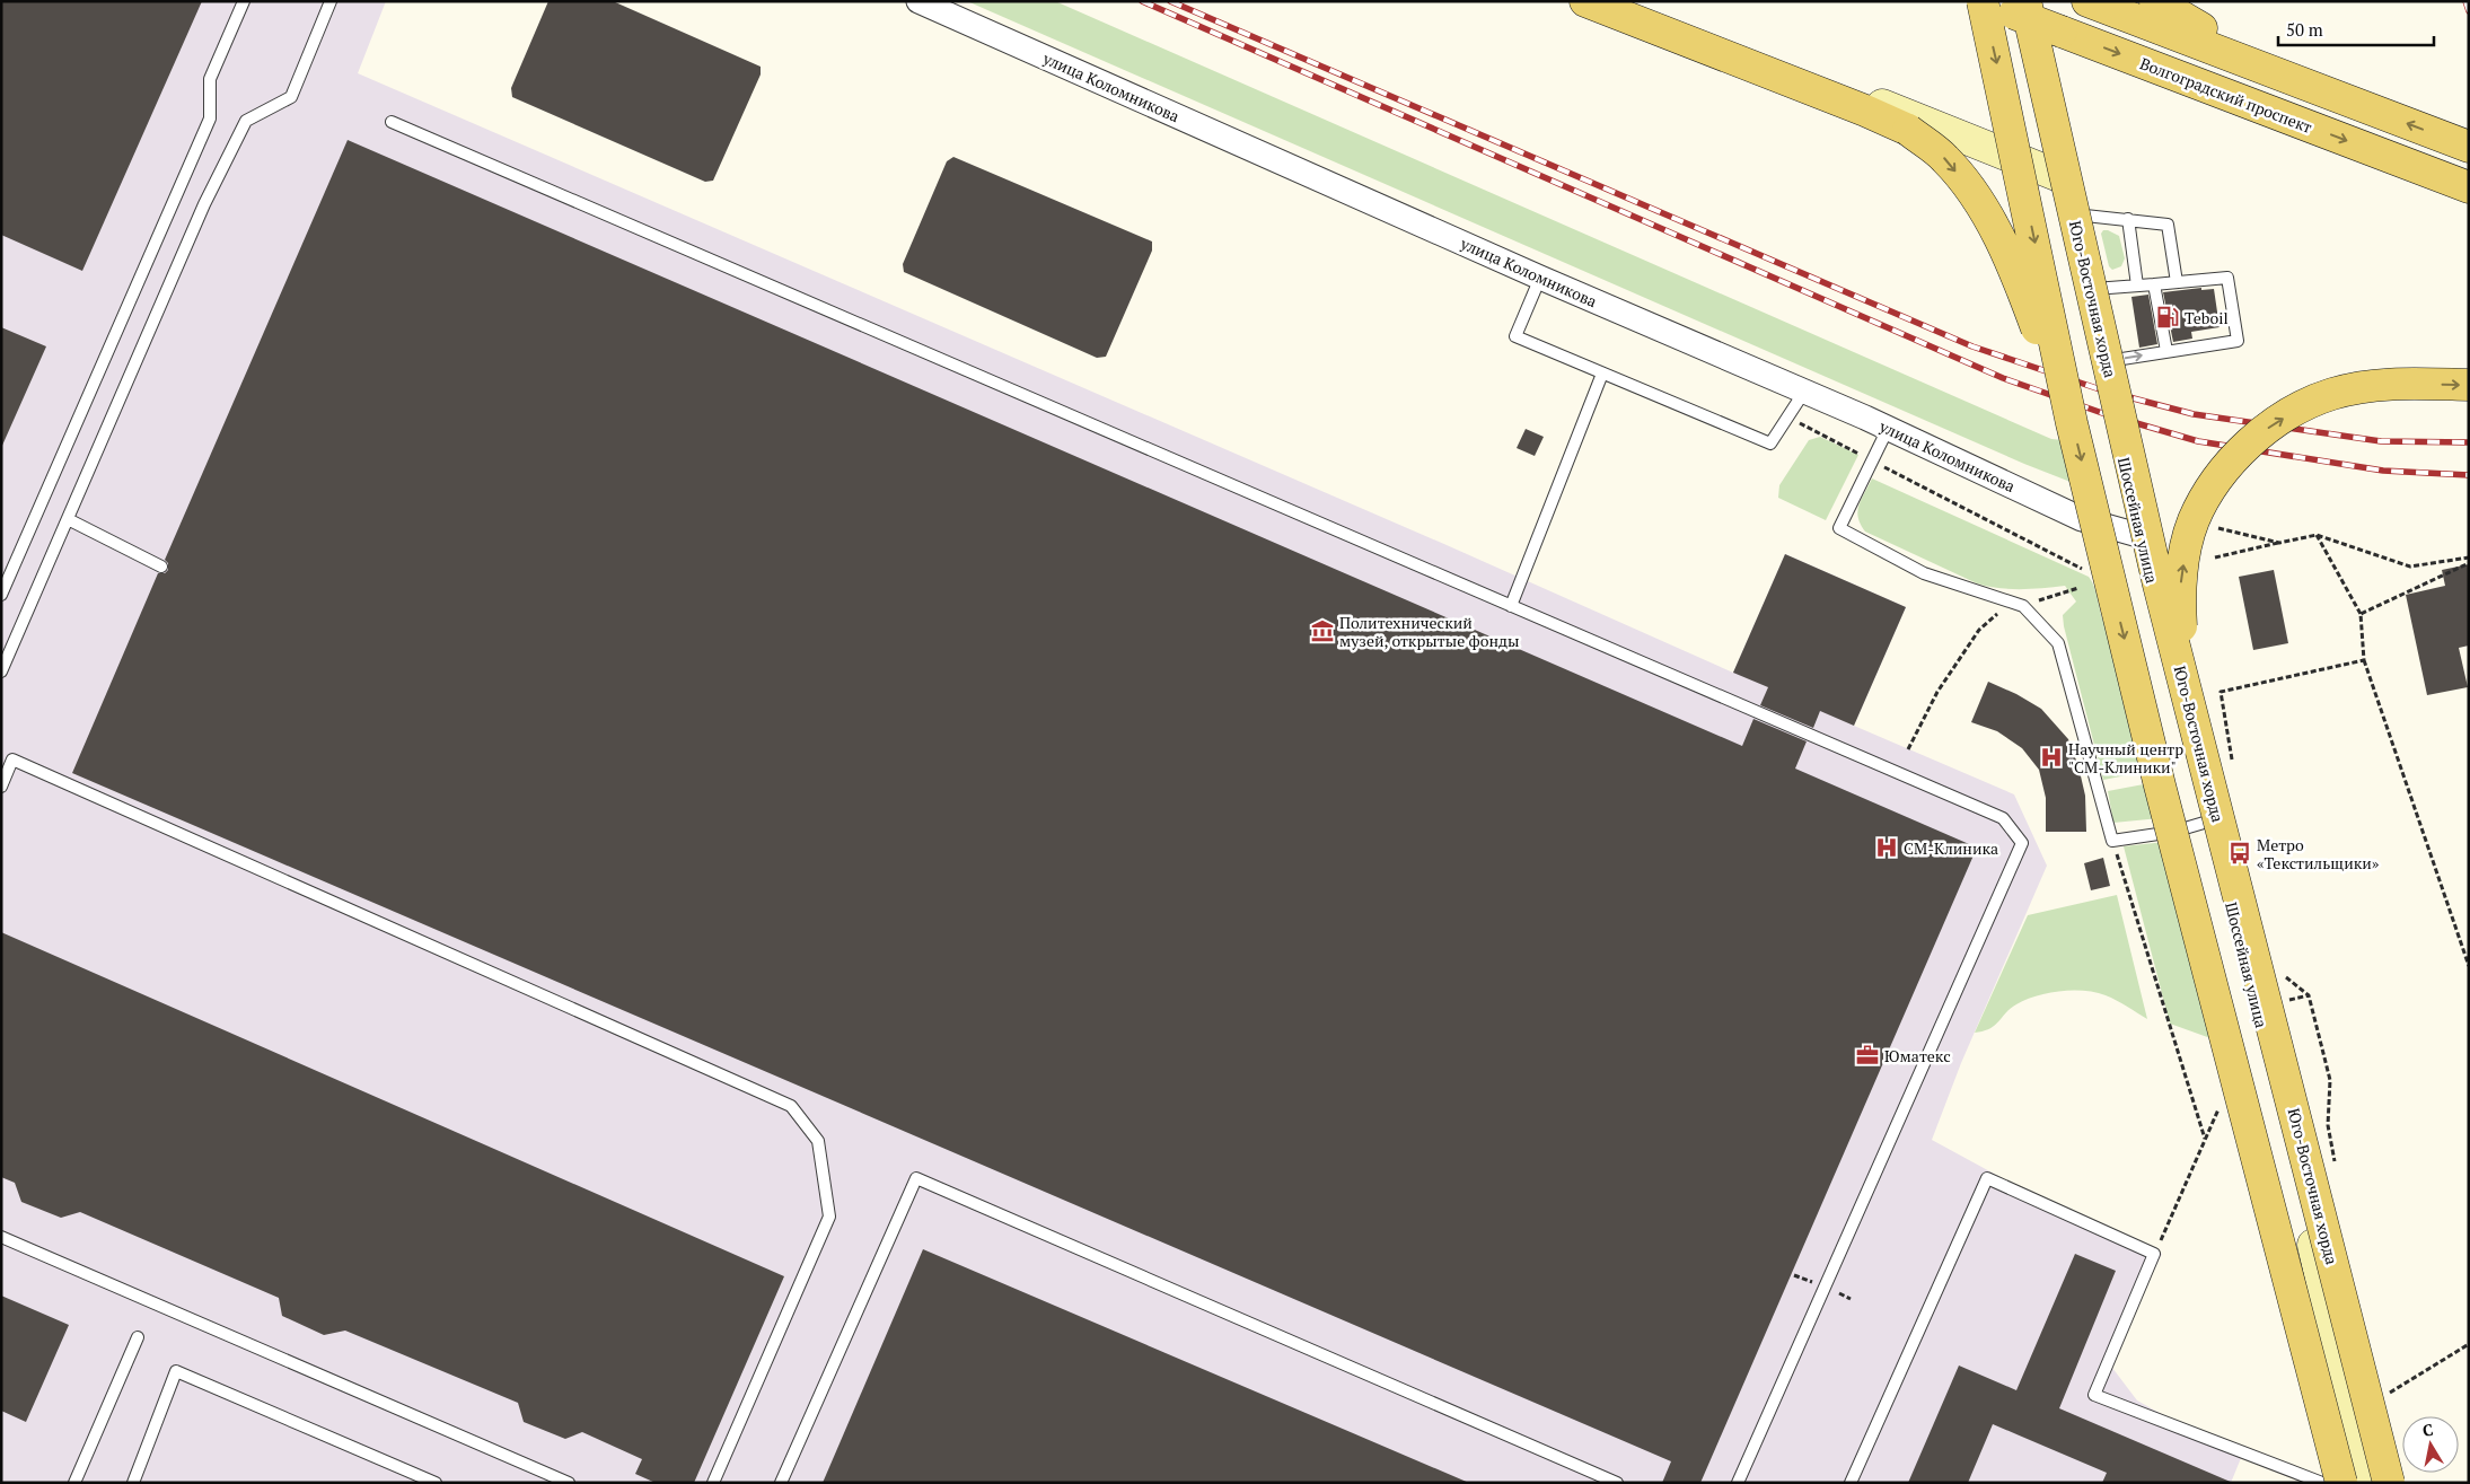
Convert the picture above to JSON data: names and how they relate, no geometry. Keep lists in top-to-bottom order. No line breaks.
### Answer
{"streets":{"main road":["Волгоградский проспект","Юго-Восточная хорда","Шоссейная улица"],"street":["улица Коломникова"]},"crossings":[["улица Коломникова","Шоссейная улица"]],"places":{"fuel station":["Teboil"],"museum":["Политехнический музей, открытые фонды"],"hospital":["Научный центр \"СМ-Клиники\"","СМ-Клиника"],"bus stop":["Метро «Текстильщики»"],"office":["Юматекс"]},"scale_bar":"50 m","north":"top"}
